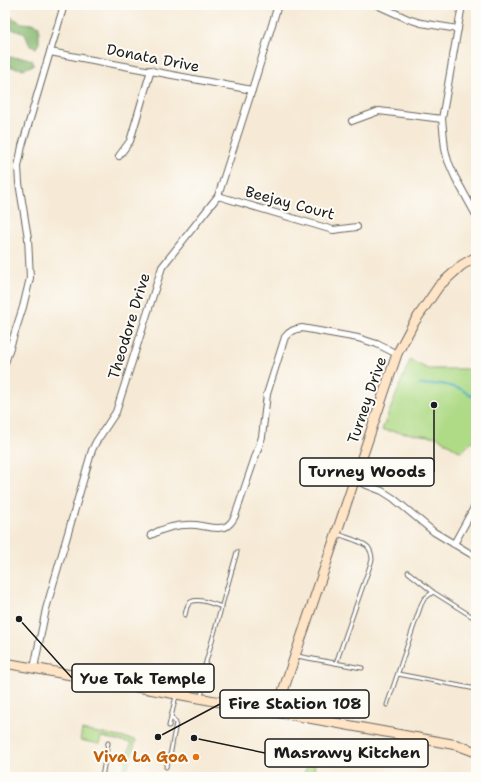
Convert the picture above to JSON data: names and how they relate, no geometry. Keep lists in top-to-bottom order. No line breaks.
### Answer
{"streets":{"street":["Donata Drive","Beejay Court","Theodore Drive","Turney Drive"]},"crossings":[["Donata Drive","Theodore Drive"],["Beejay Court","Theodore Drive"]],"places":["Turney Woods","Yue Tak Temple","Fire Station 108","Masrawy Kitchen","Viva La Goa"]}
